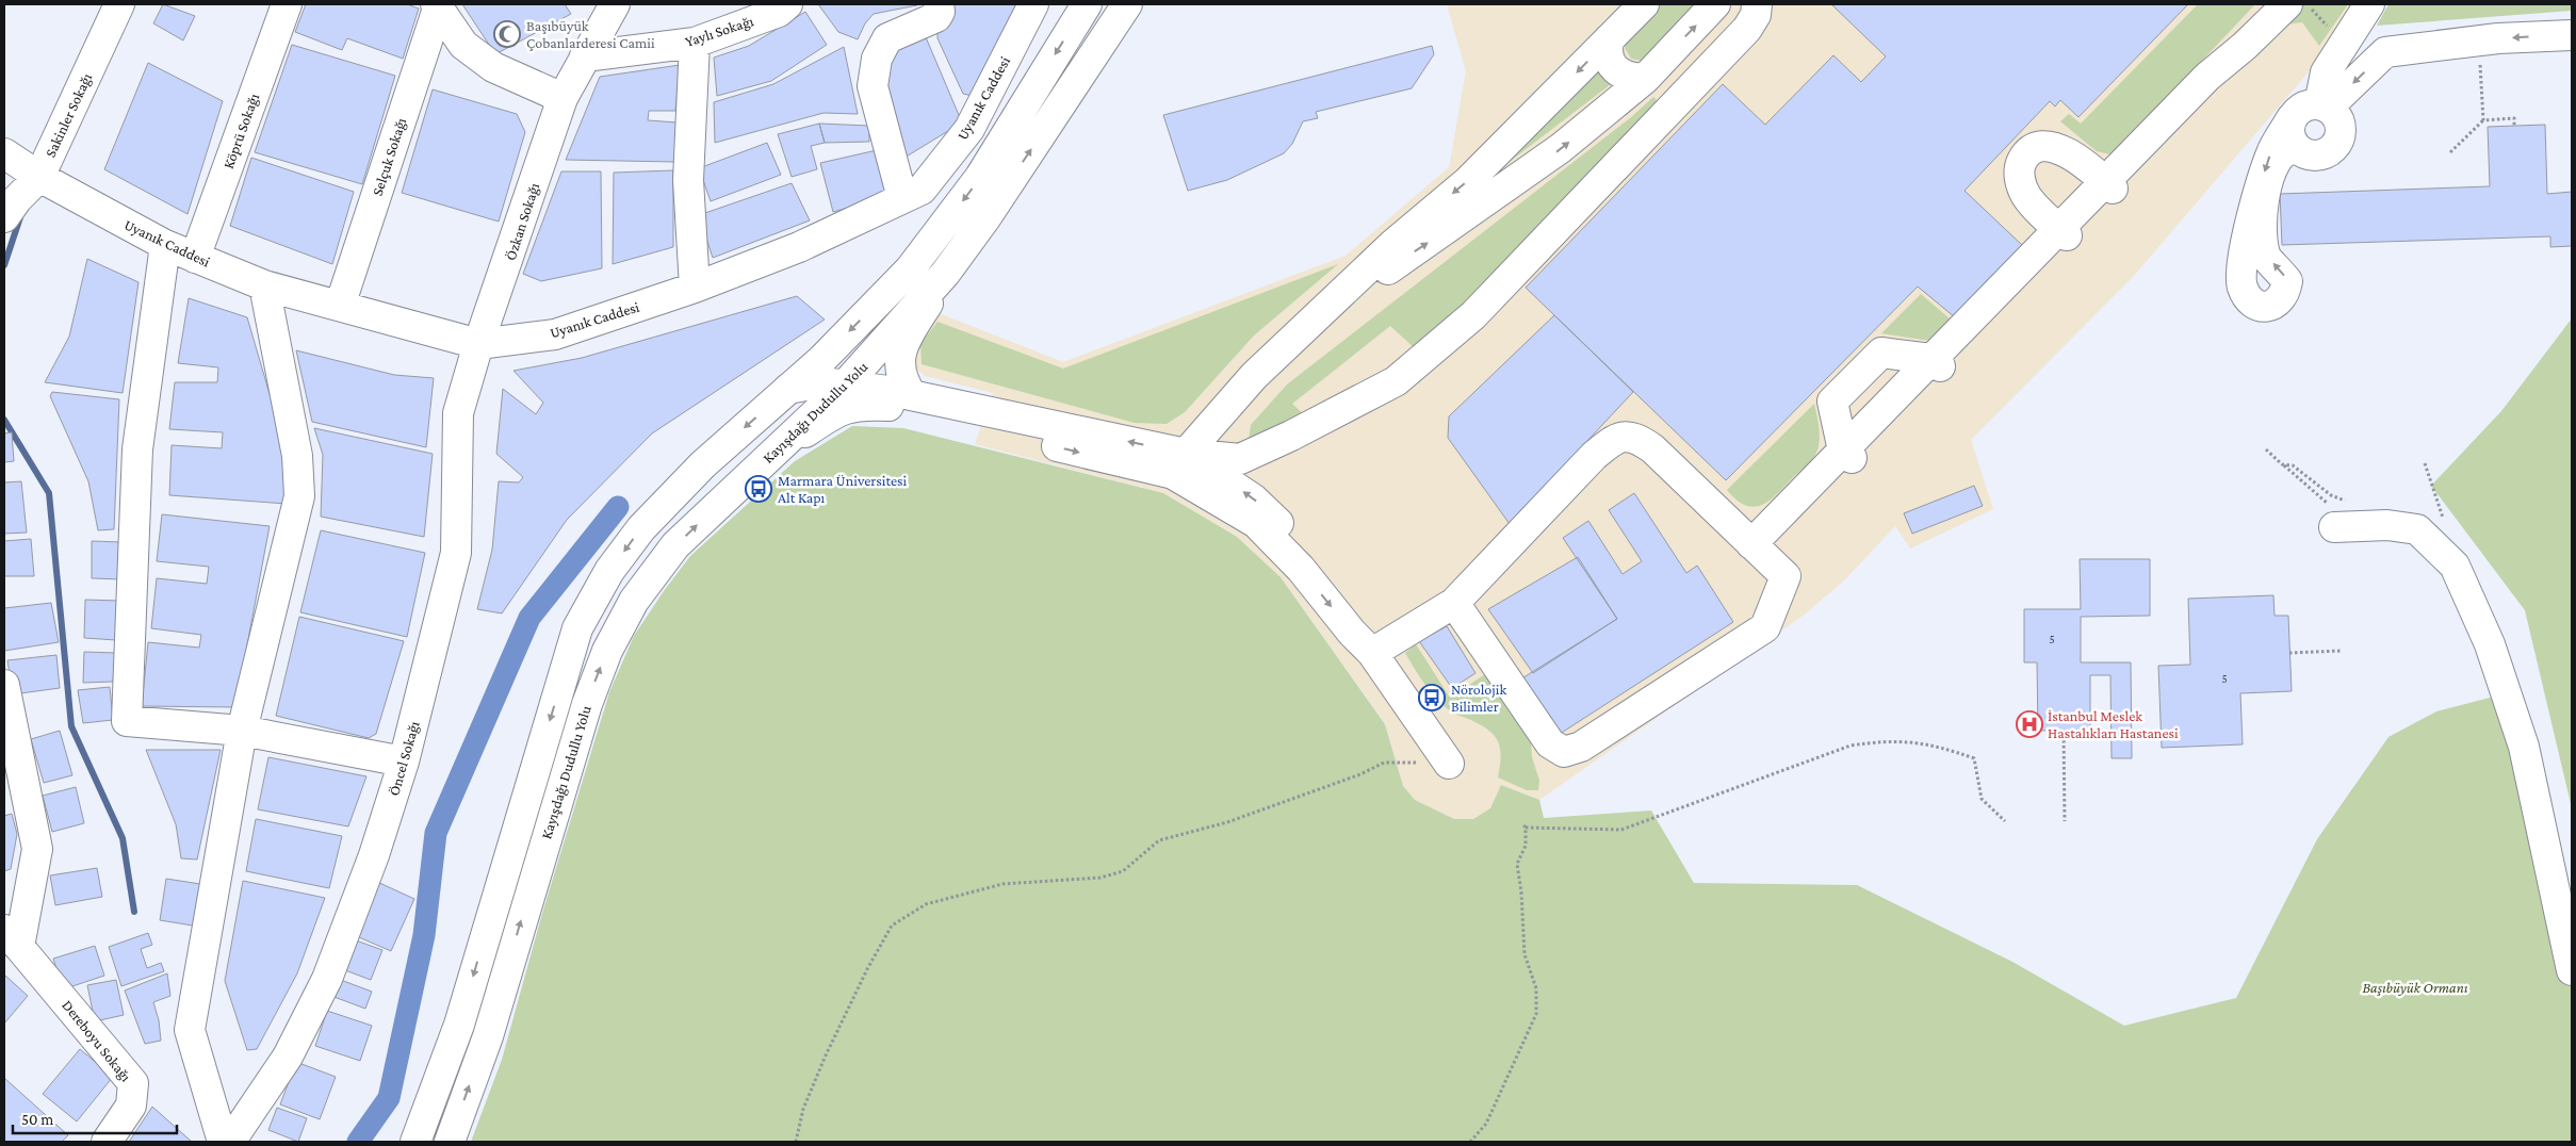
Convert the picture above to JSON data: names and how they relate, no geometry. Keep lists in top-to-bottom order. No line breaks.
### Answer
{"streets":{"street":["Yaylı Sokağı","Uyanık Caddesi","Sakinler Sokağı","Köprü Sokağı","Selçuk Sokağı","Özkan Sokağı","Kayışdağı Dudullu Yolu","Öncel Sokağı","Dereboyu Sokağı"]},"crossings":[["Yaylı Sokağı","Özkan Sokağı"],["Uyanık Caddesi","Sakinler Sokağı"],["Uyanık Caddesi","Köprü Sokağı"],["Uyanık Caddesi","Selçuk Sokağı"],["Uyanık Caddesi","Özkan Sokağı"],["Uyanık Caddesi","Öncel Sokağı"],["Özkan Sokağı","Öncel Sokağı"]],"parks":["Başıbüyük Ormanı"],"places":{"mosque":["Başıbüyük Çobanlarderesi Camii"],"bus stop":["Marmara Üniversitesi Alt Kapı","Nörolojik Bilimler"],"hospital":["İstanbul Meslek Hastalıkları Hastanesi"]},"house_numbers":["5","5"],"scale_bar":"50 m"}
